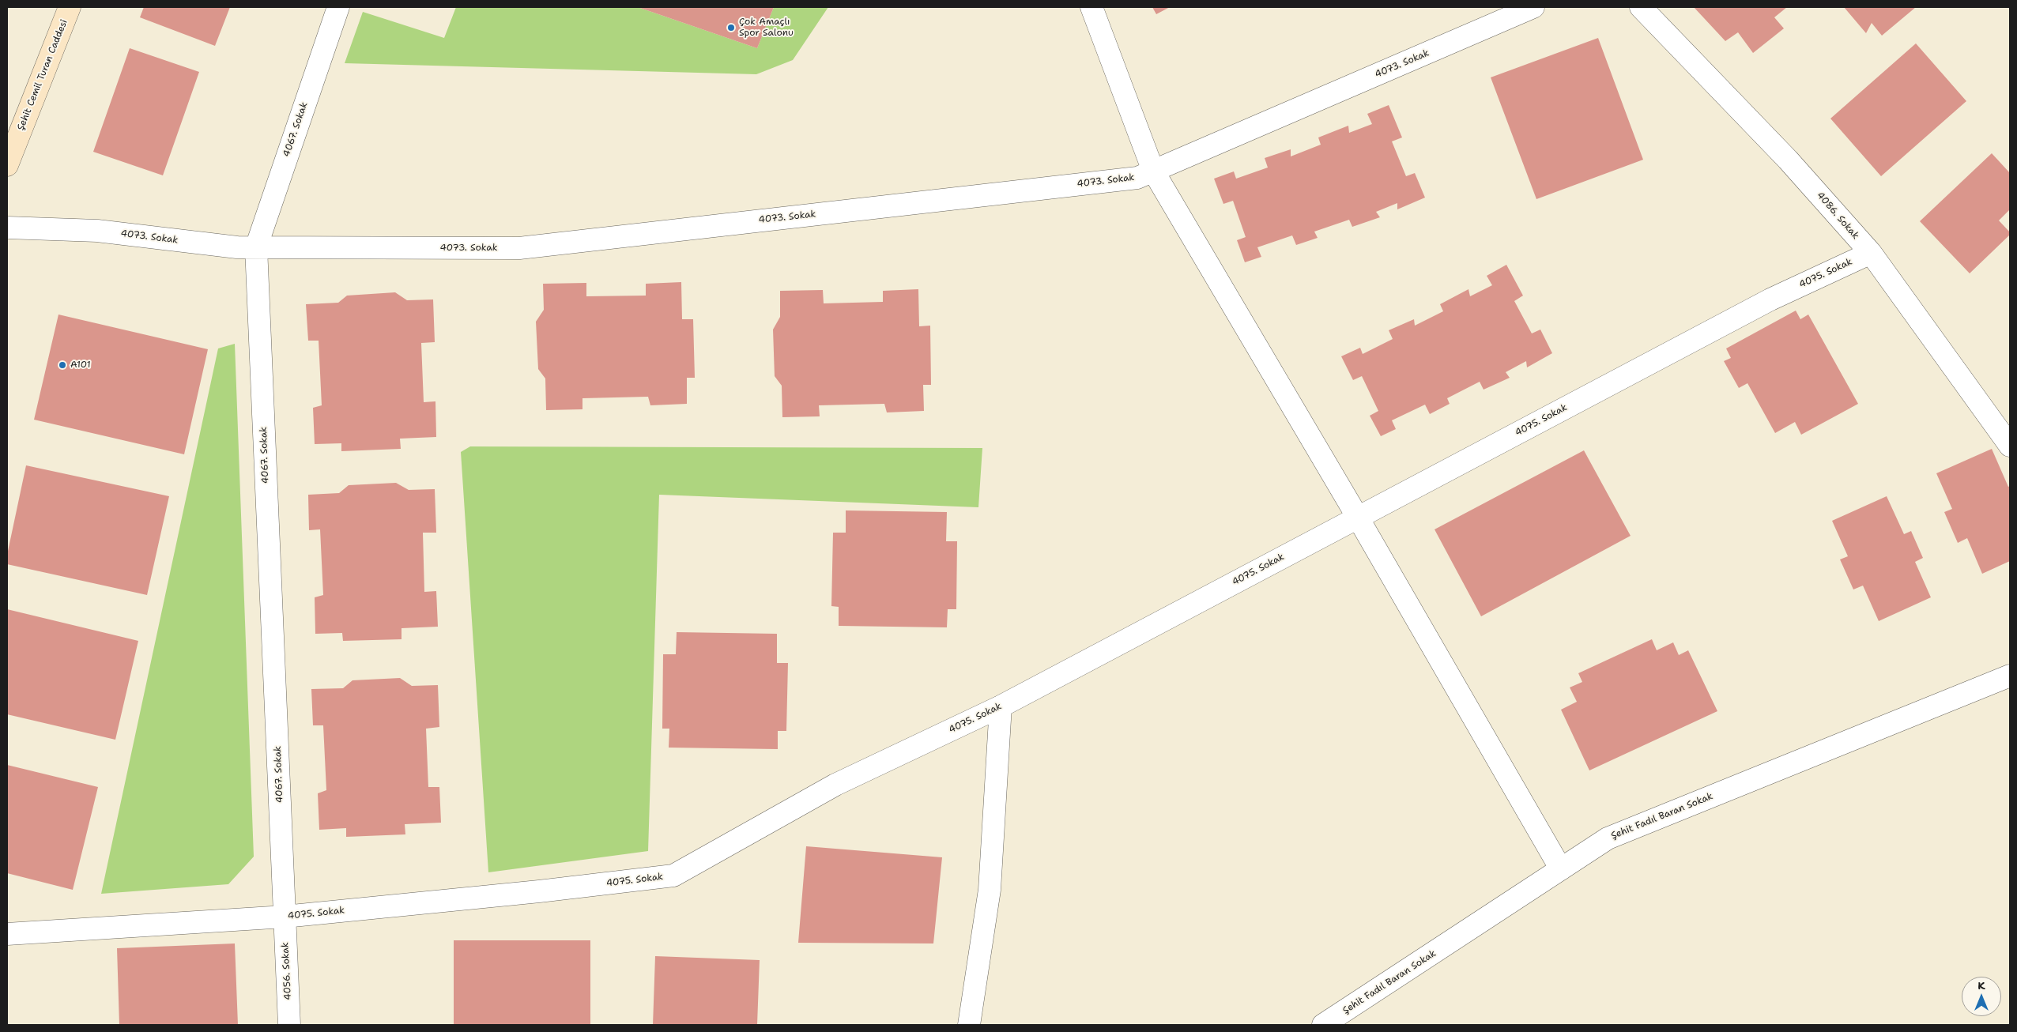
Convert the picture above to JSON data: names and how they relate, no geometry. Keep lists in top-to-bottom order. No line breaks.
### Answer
{"streets":{"street":["4073. Sokak","Şehit Cemil Turan Caddesi","4067. Sokak","4086. Sokak","4075. Sokak","Şehit Fadıl Baran Sokak","4056. Sokak"]},"crossings":[["4073. Sokak","4067. Sokak"],["4067. Sokak","4075. Sokak"],["4067. Sokak","4056. Sokak"],["4086. Sokak","4075. Sokak"],["4075. Sokak","4056. Sokak"]],"places":["Çok Amaçlı Spor Salonu","A101"],"north":"top"}
